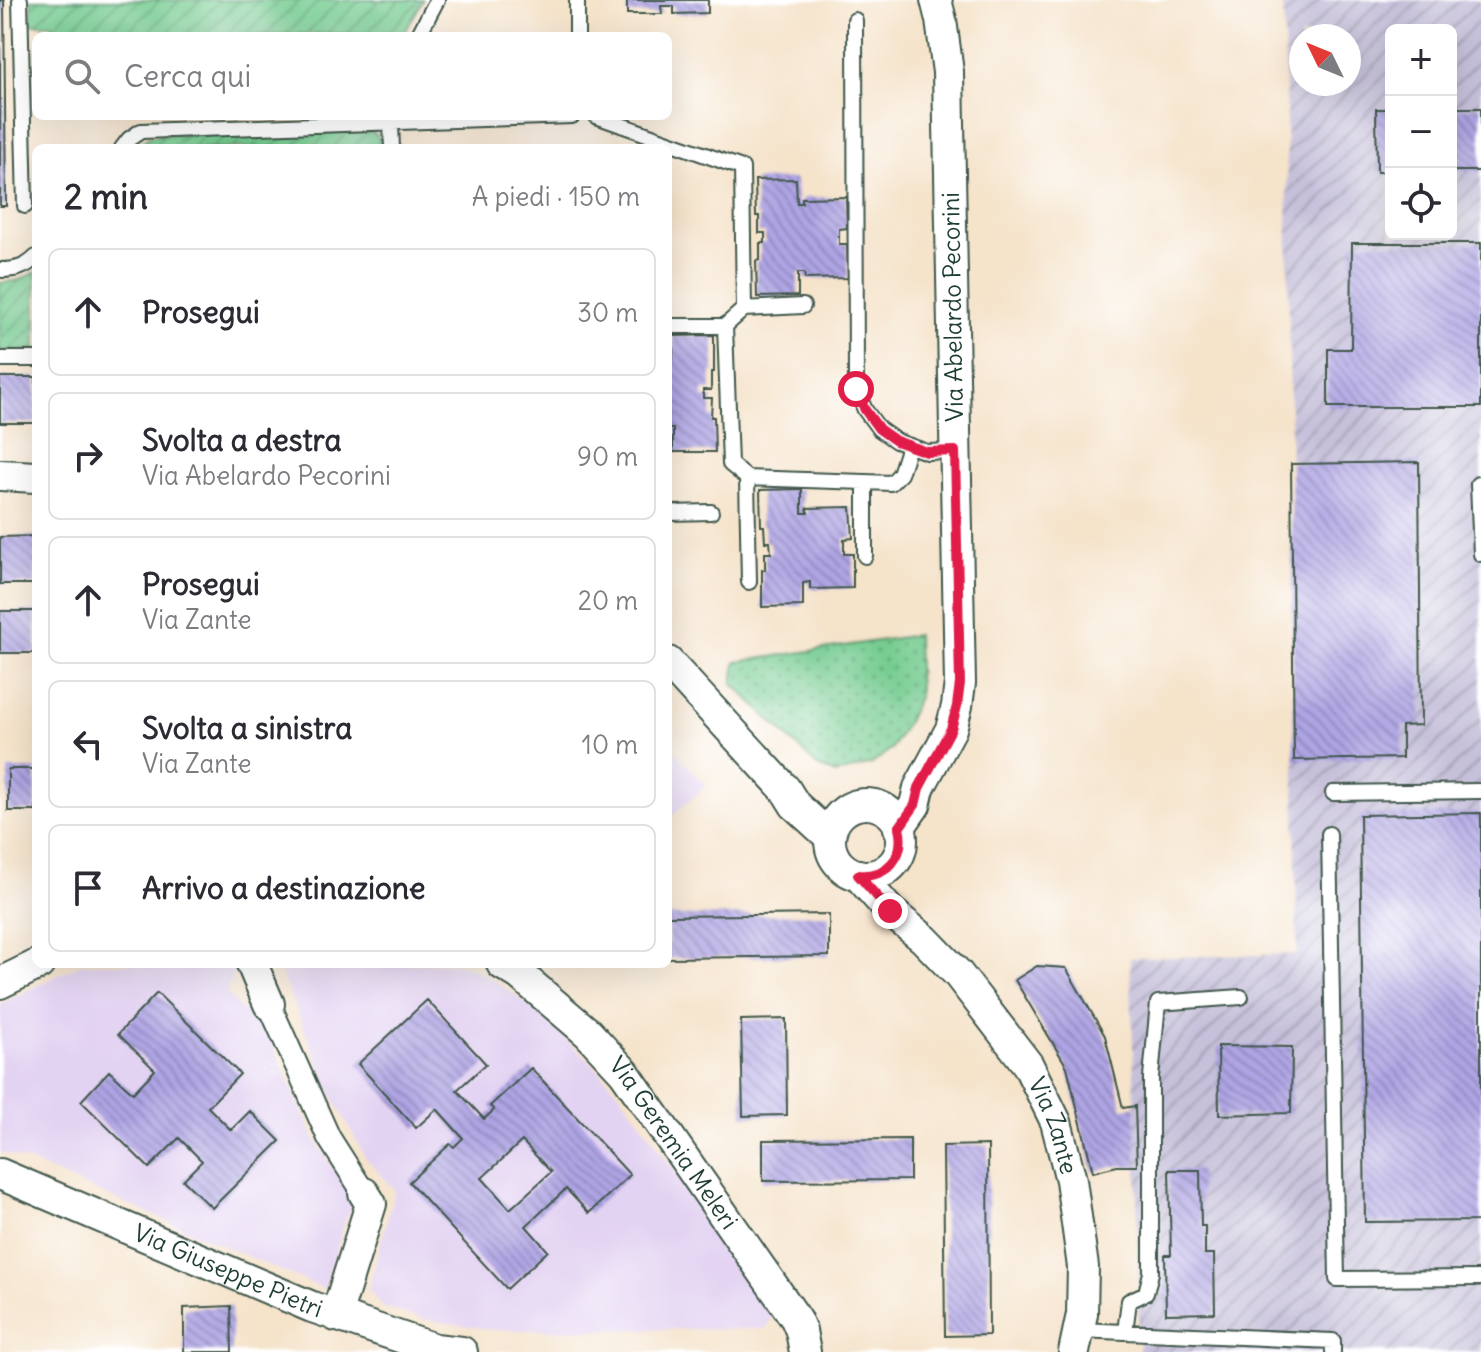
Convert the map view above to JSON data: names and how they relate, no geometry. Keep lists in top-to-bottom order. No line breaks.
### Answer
{"streets":{"street":["Via Abelardo Pecorini","Via Zante","Via Geremia Meleri","Via Giuseppe Pietri"]},"crossings":[["Via Abelardo Pecorini","Via Zante"]],"north":"top left","page":{"map_buttons":["+","−"],"search":"Cerca qui","heading":["2 min","A piedi · 150 m"],"list":[["Prosegui","30 m"],["Svolta a destra","Via Abelardo Pecorini","90 m"],["Prosegui","Via Zante","20 m"],["Svolta a sinistra","Via Zante","10 m"],"Arrivo a destinazione"]}}
